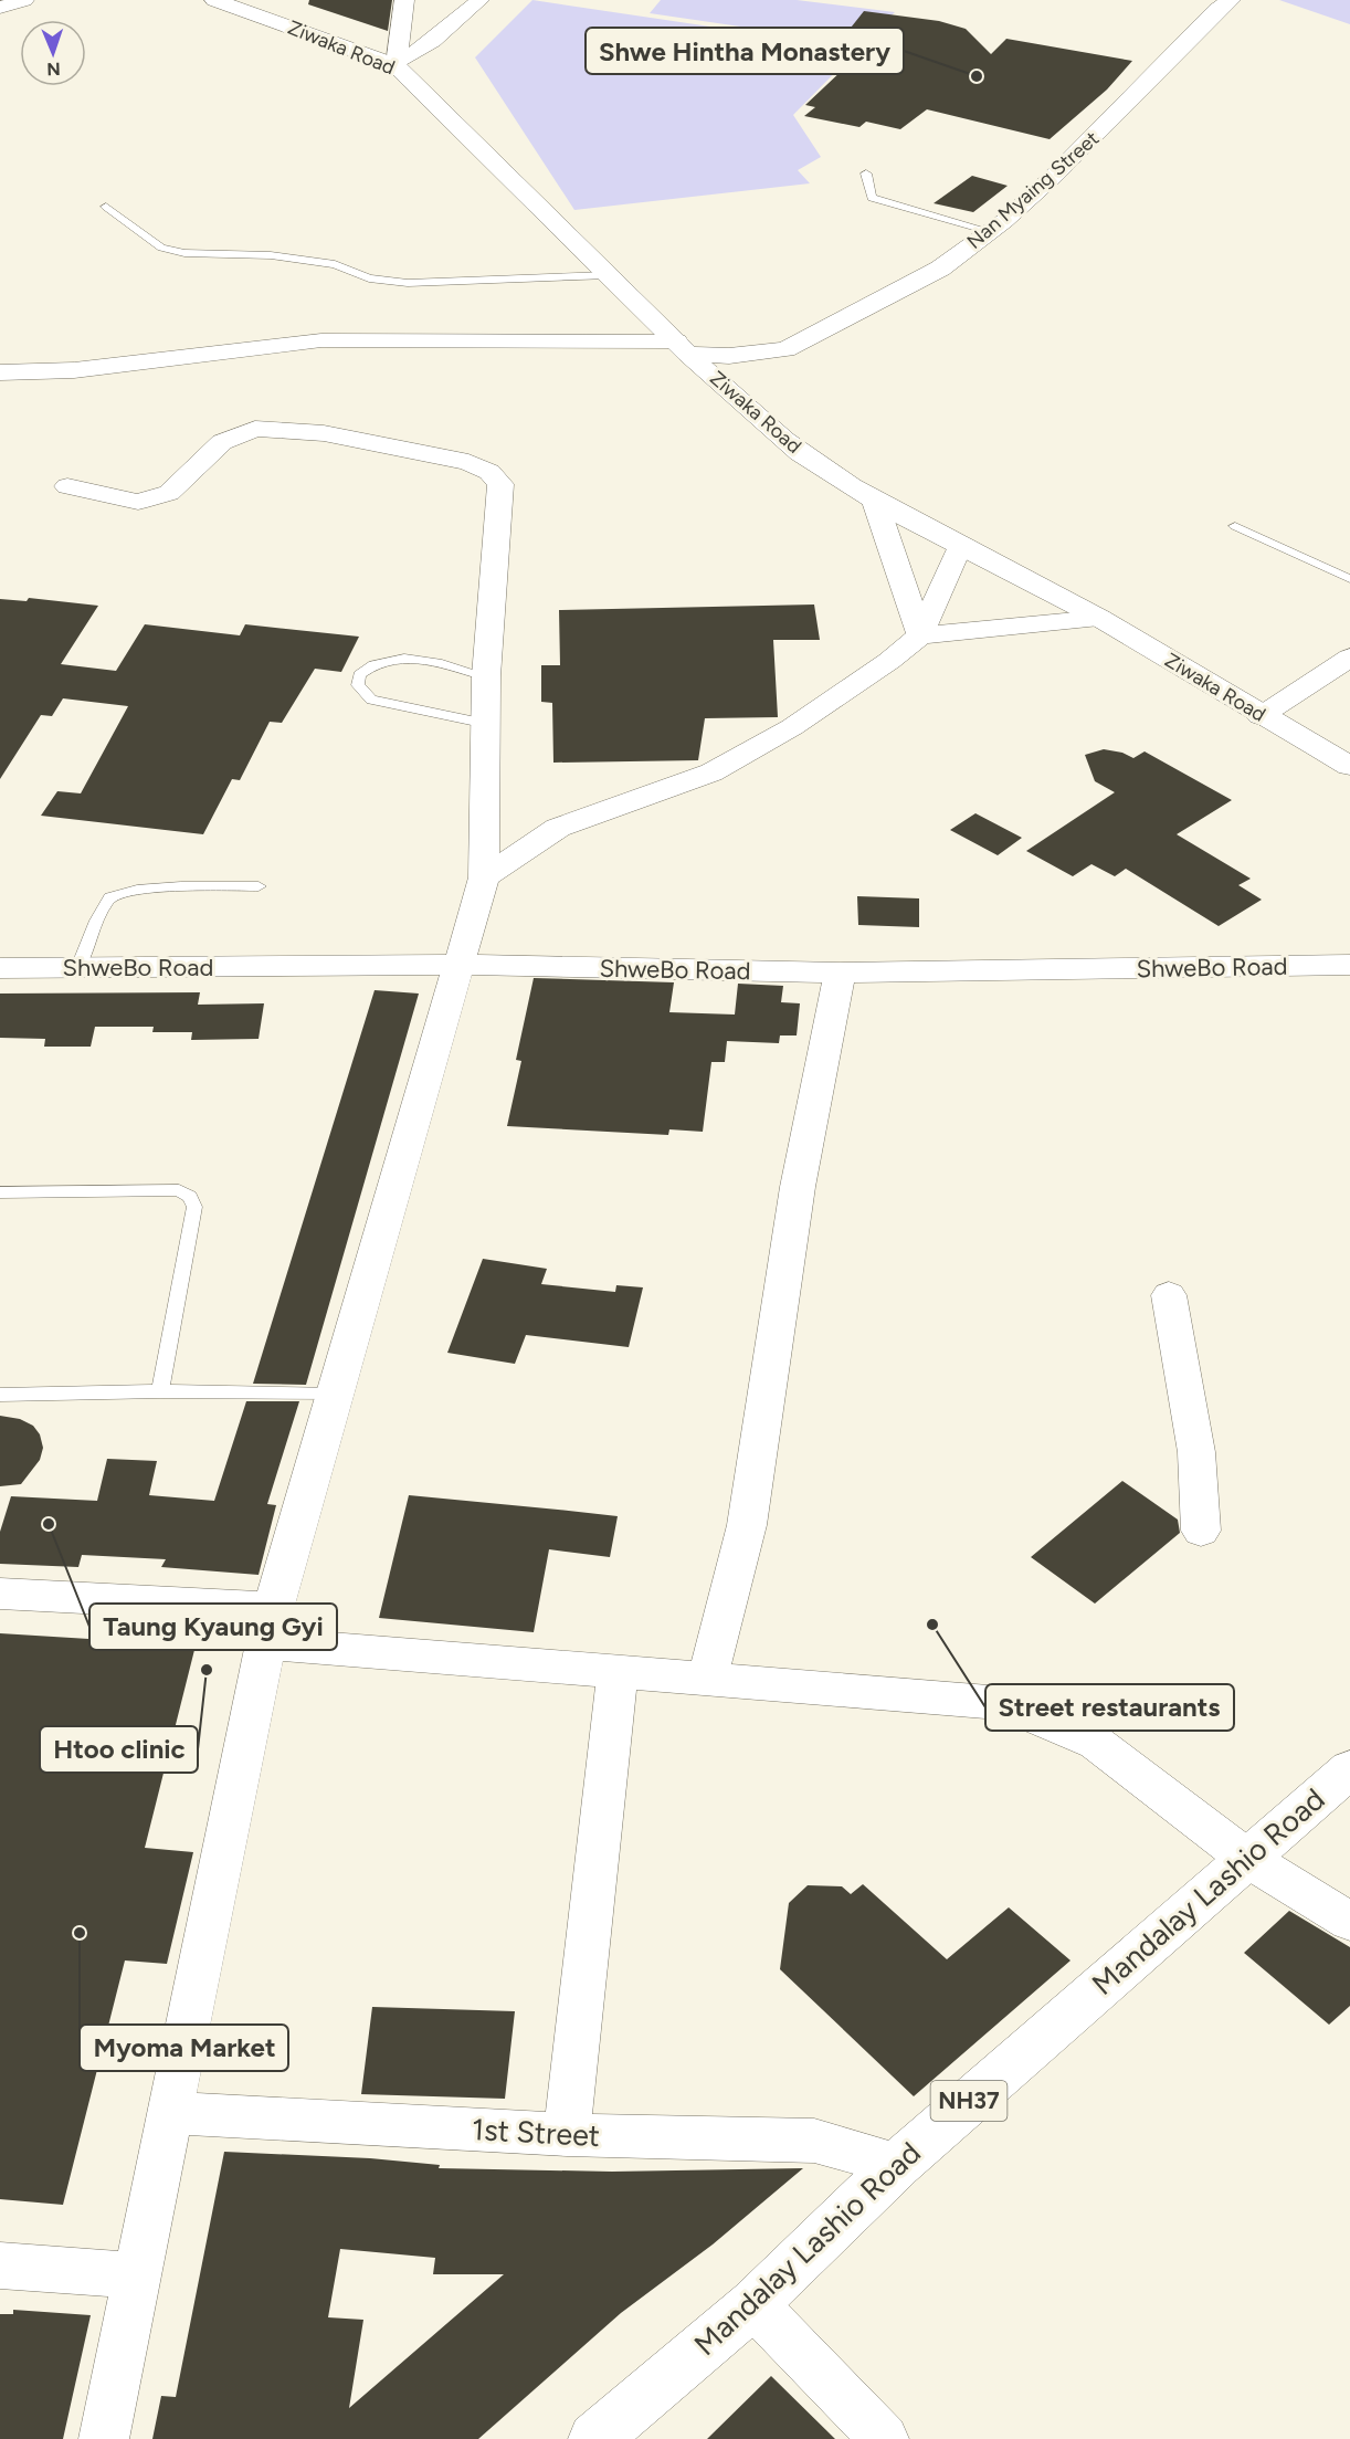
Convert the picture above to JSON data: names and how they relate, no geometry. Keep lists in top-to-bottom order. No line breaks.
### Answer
{"streets":{"main road":["Ziwaka Road","Nan Myaing Street","Mandalay Lashio Road","NH37"],"street":["ShweBo Road","1st Street"]},"crossings":[["Ziwaka Road","Nan Myaing Street"],["Mandalay Lashio Road","1st Street"]],"places":["Shwe Hintha Monastery","Taung Kyaung Gyi","Street restaurants","Htoo clinic","Myoma Market"],"north":"bottom"}
